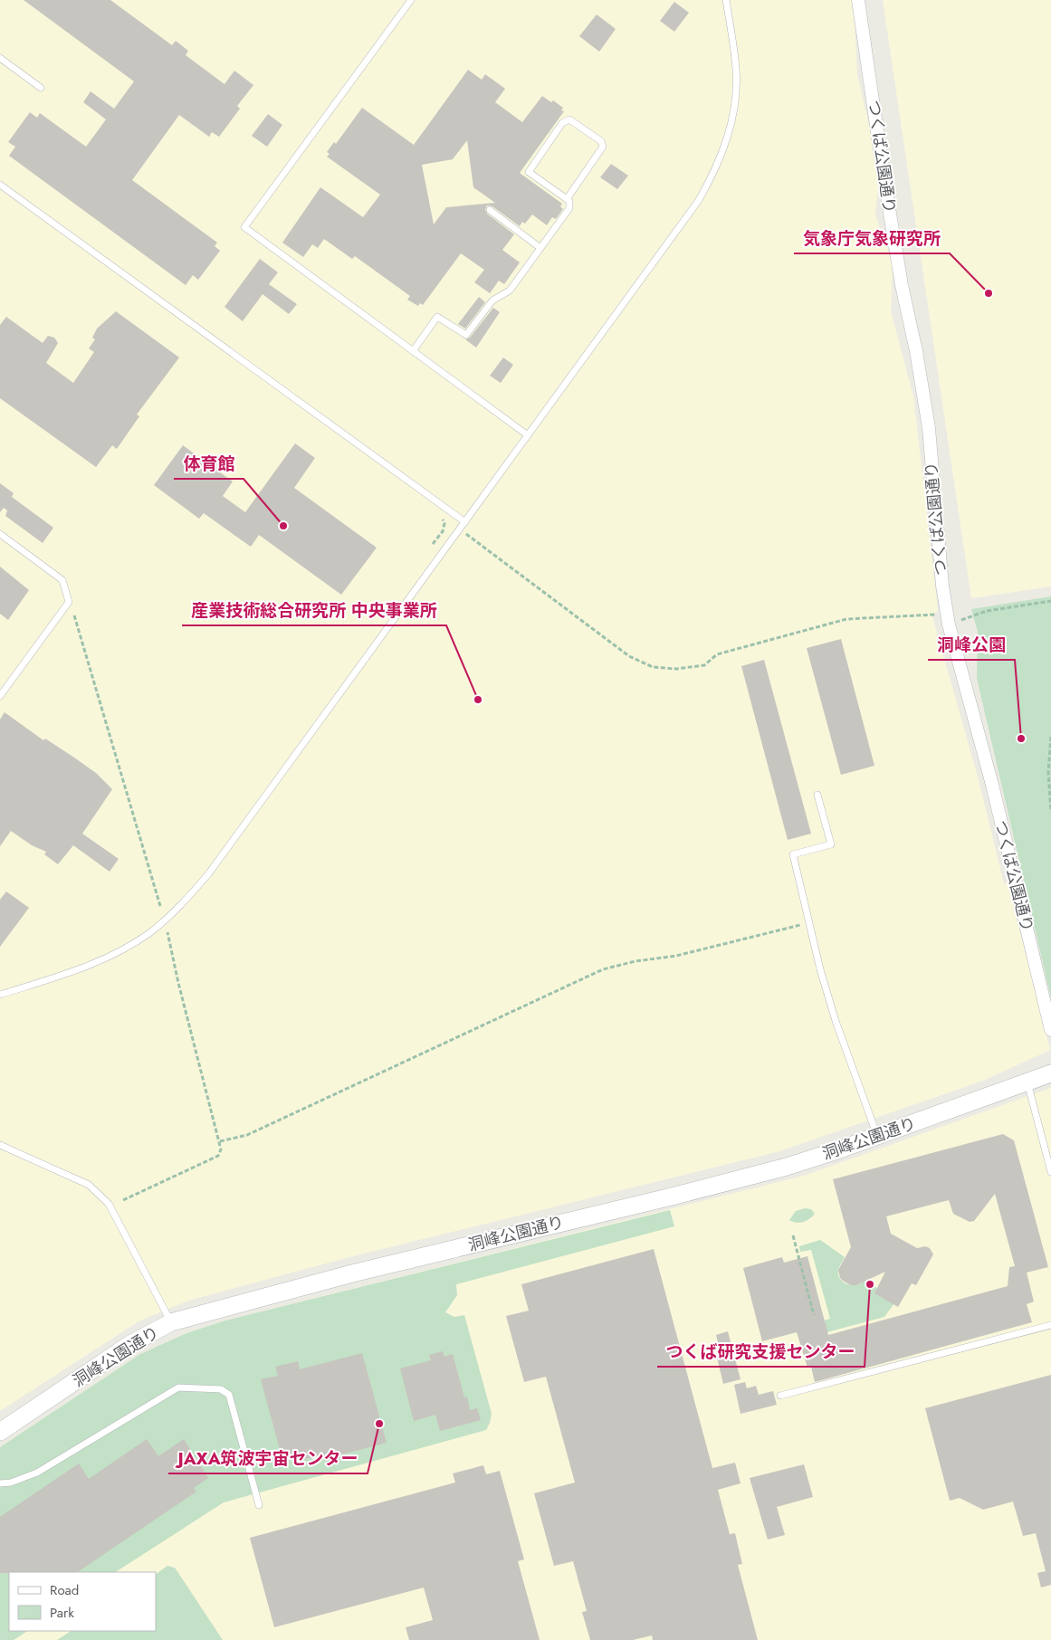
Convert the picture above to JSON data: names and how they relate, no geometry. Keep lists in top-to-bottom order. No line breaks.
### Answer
{"streets":{"street":["つくば公園通り","洞峰公園通り"]},"places":["気象庁気象研究所","体育館","産業技術総合研究所 中央事業所","洞峰公園","つくば研究支援センター","JAXA筑波宇宙センター"],"legend":["Road","Park"]}
